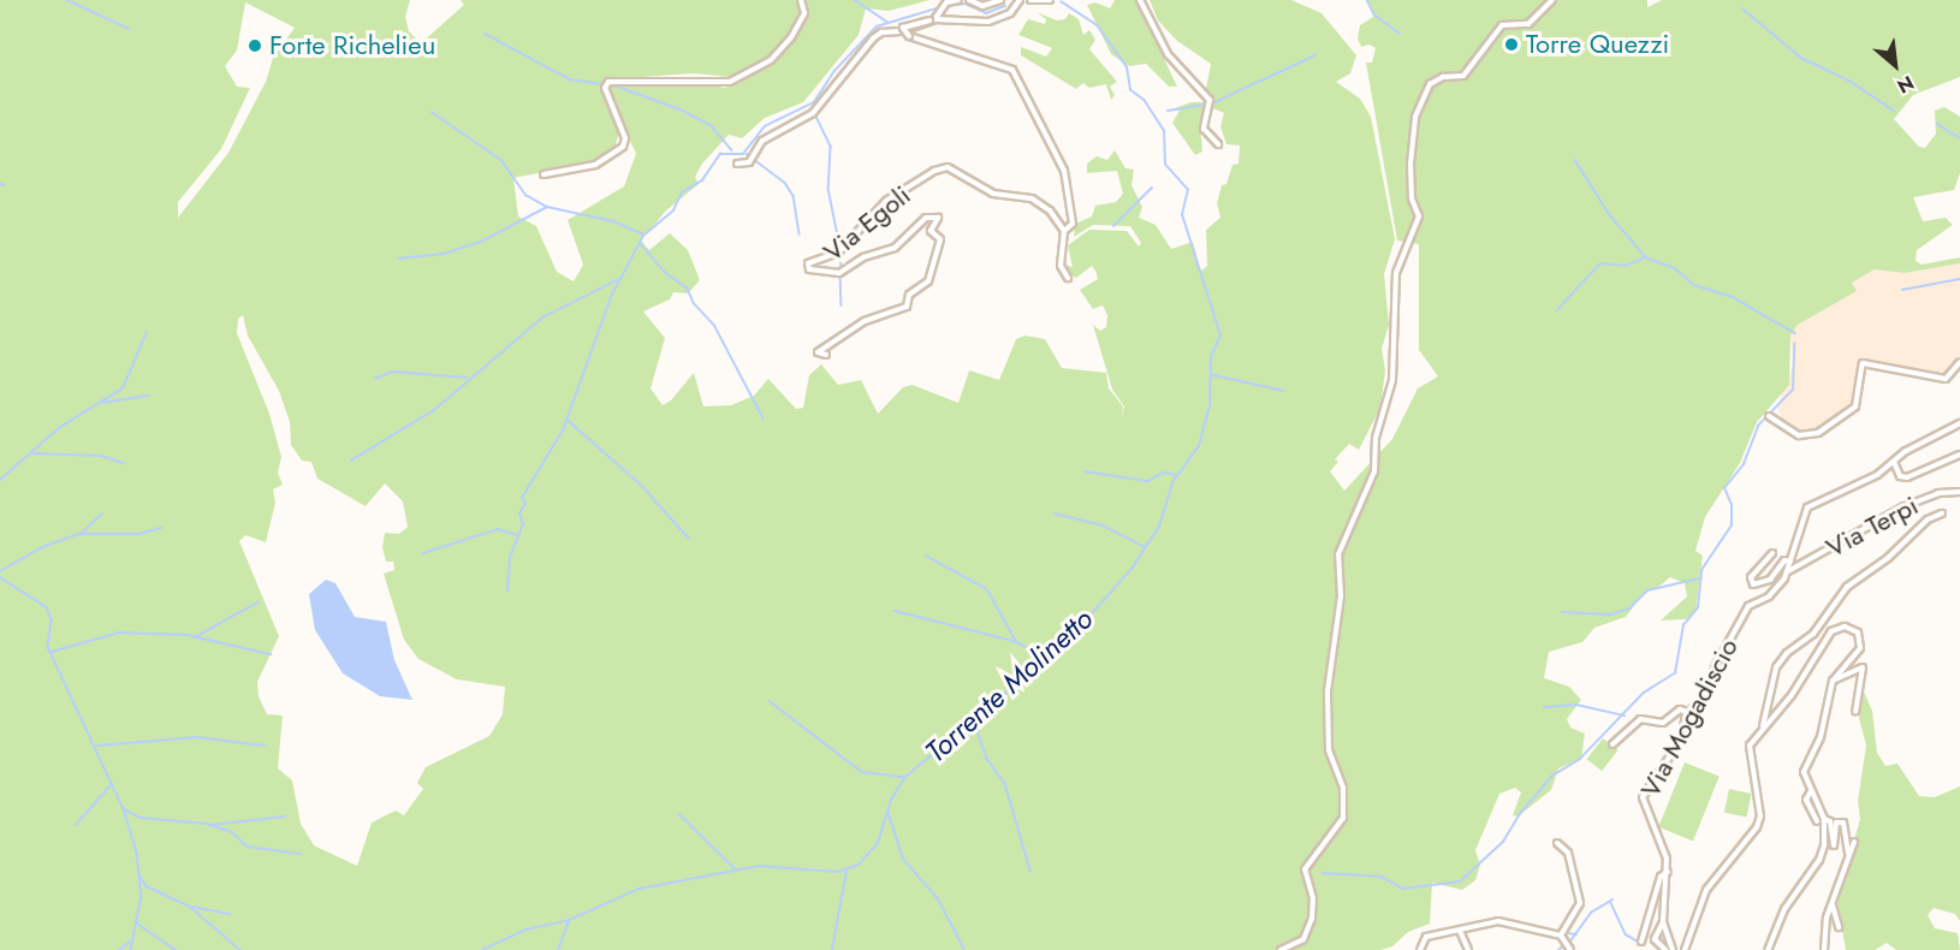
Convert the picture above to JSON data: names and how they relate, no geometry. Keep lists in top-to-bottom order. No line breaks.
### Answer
{"streets":{"street":["Via Egoli","Via Terpi","Via Mogadiscio"]},"crossings":[["Via Terpi","Via Mogadiscio"]],"water":["Torrente Molinetto"],"places":["Torre Quezzi","Forte Richelieu"],"north":"bottom right"}
